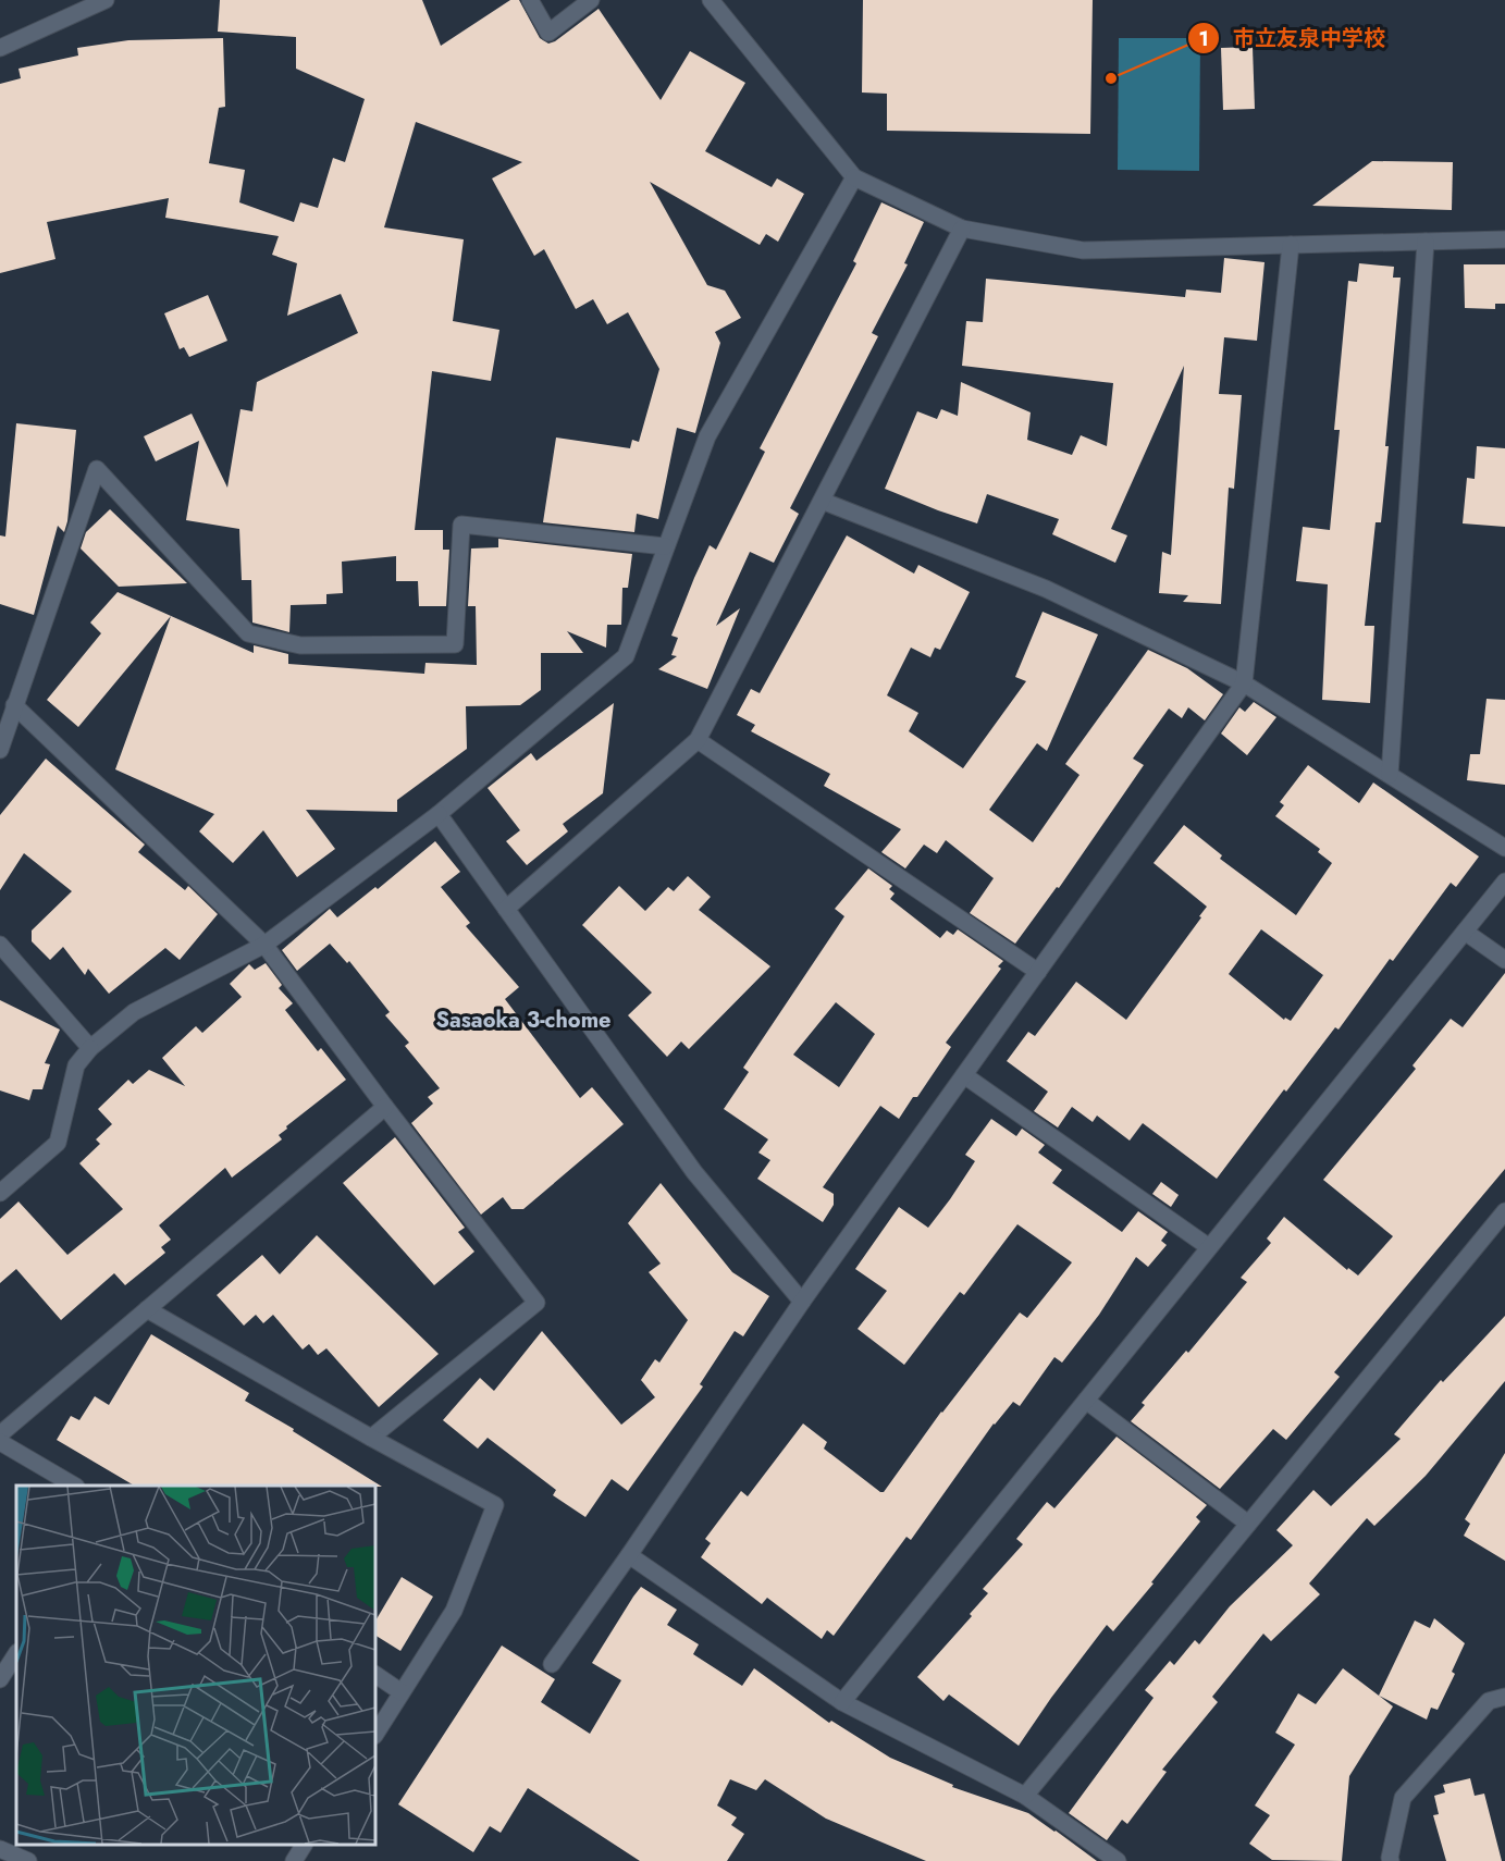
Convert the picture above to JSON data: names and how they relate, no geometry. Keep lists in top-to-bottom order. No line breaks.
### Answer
{"districts":["Sasaoka 3-chome"],"places":["市立友泉中学校"]}
